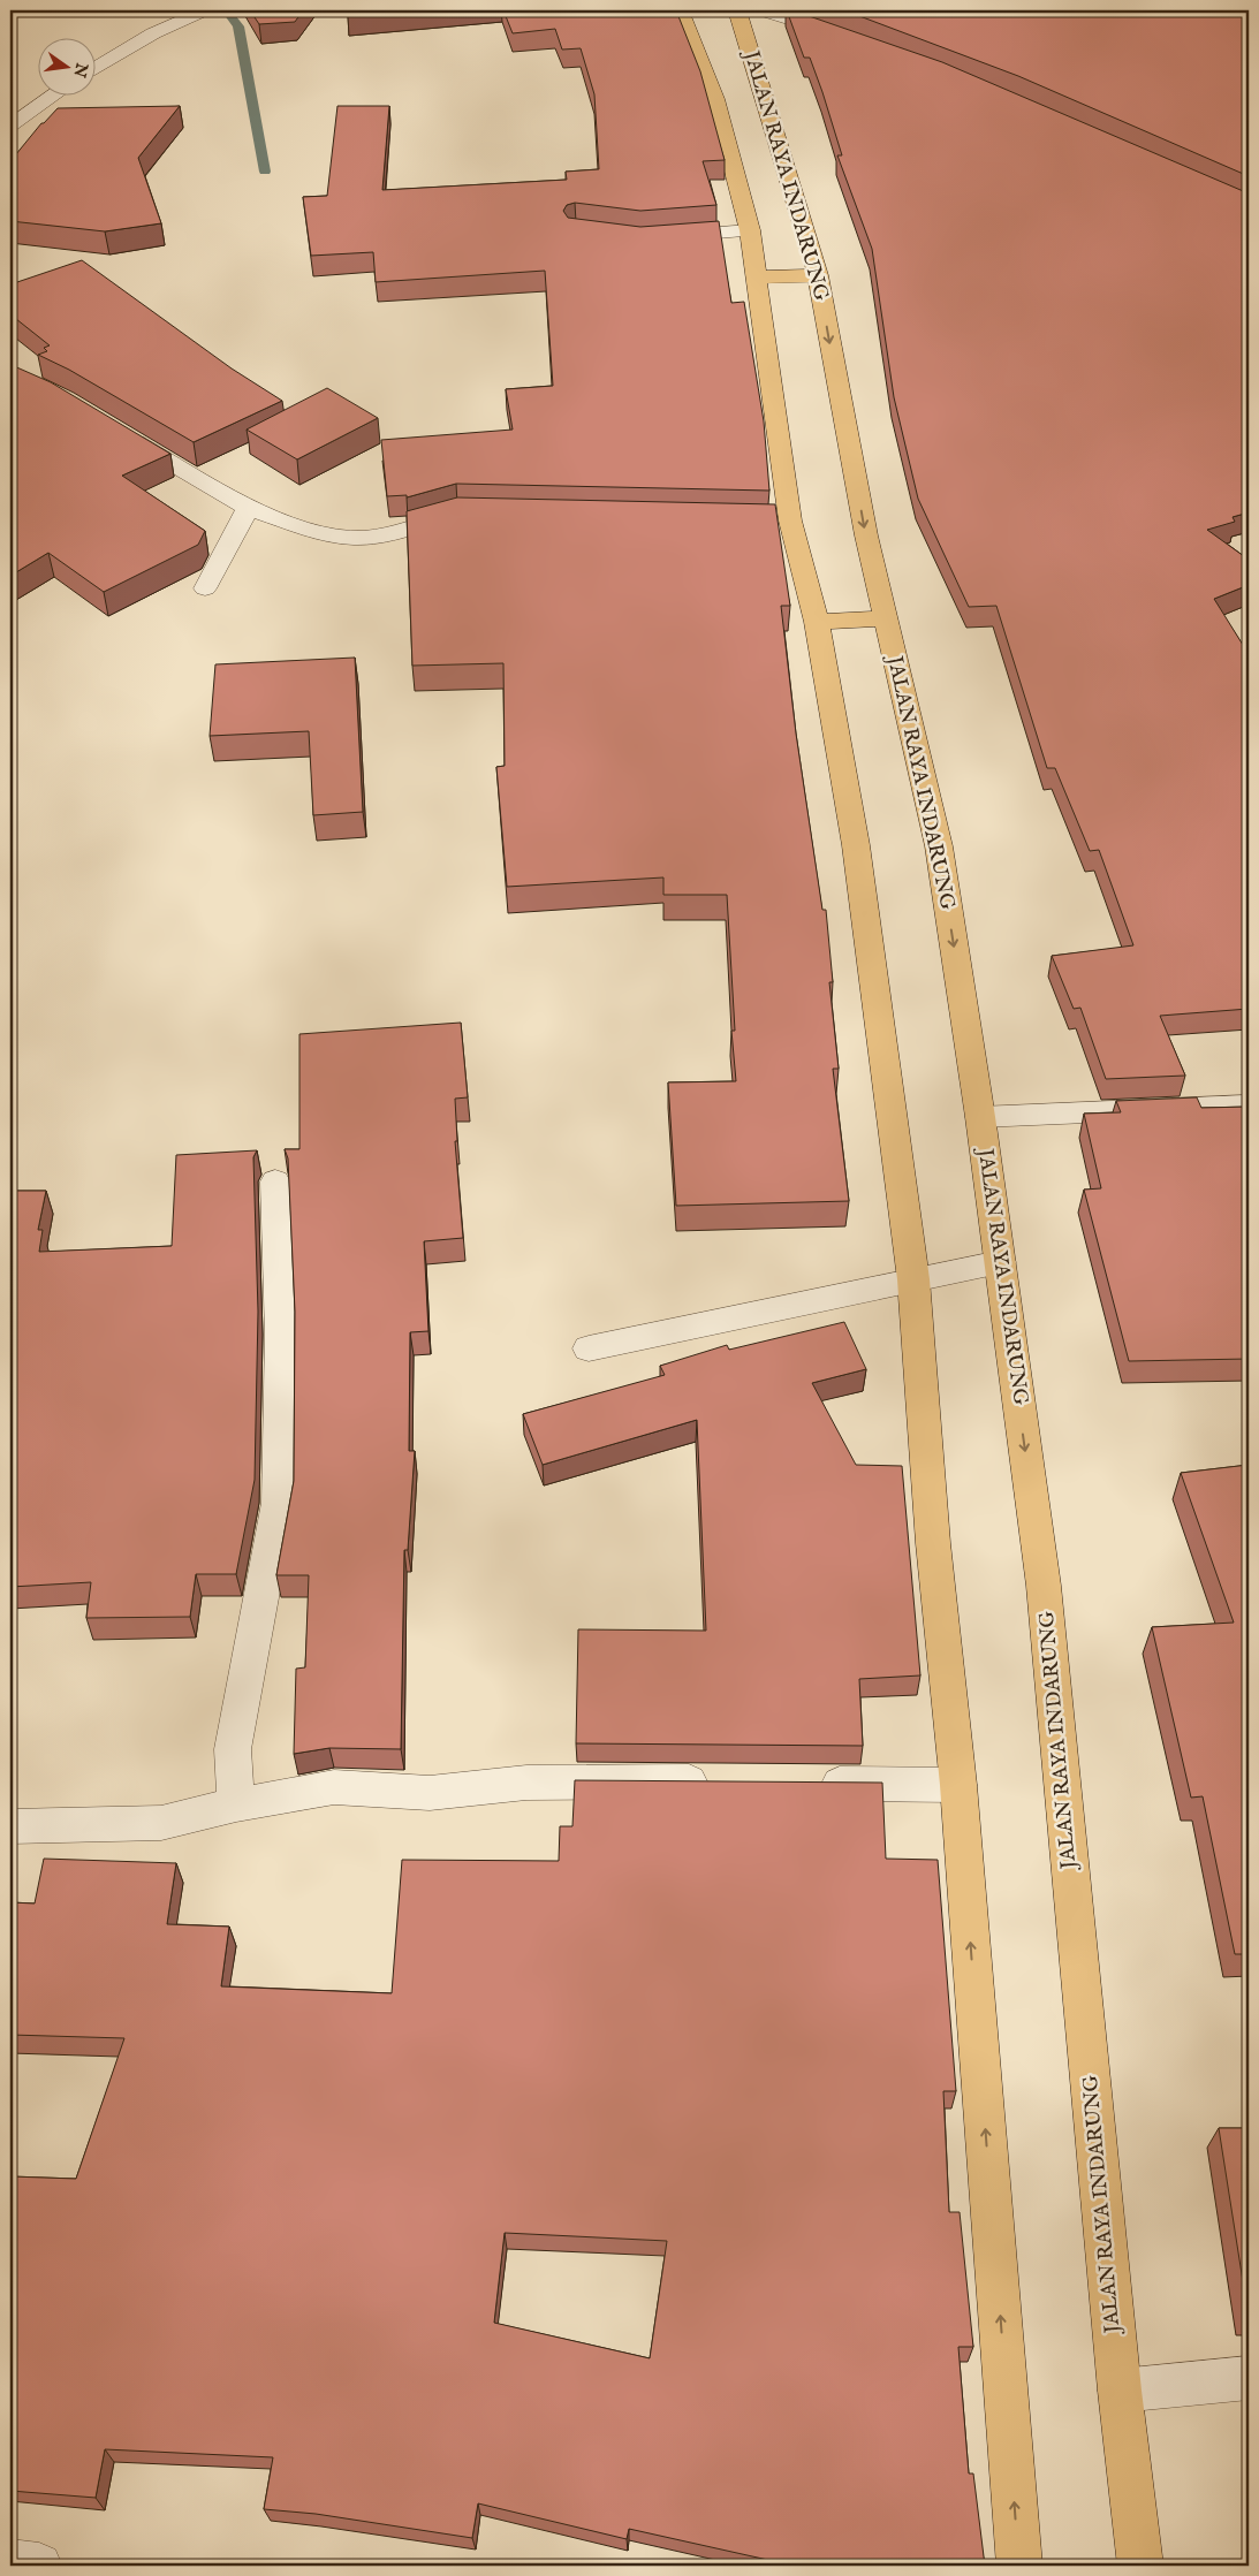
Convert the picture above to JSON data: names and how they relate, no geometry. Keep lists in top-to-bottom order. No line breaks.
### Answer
{"streets":{"highway":["JALAN RAYA INDARUNG"]},"north":"right"}
